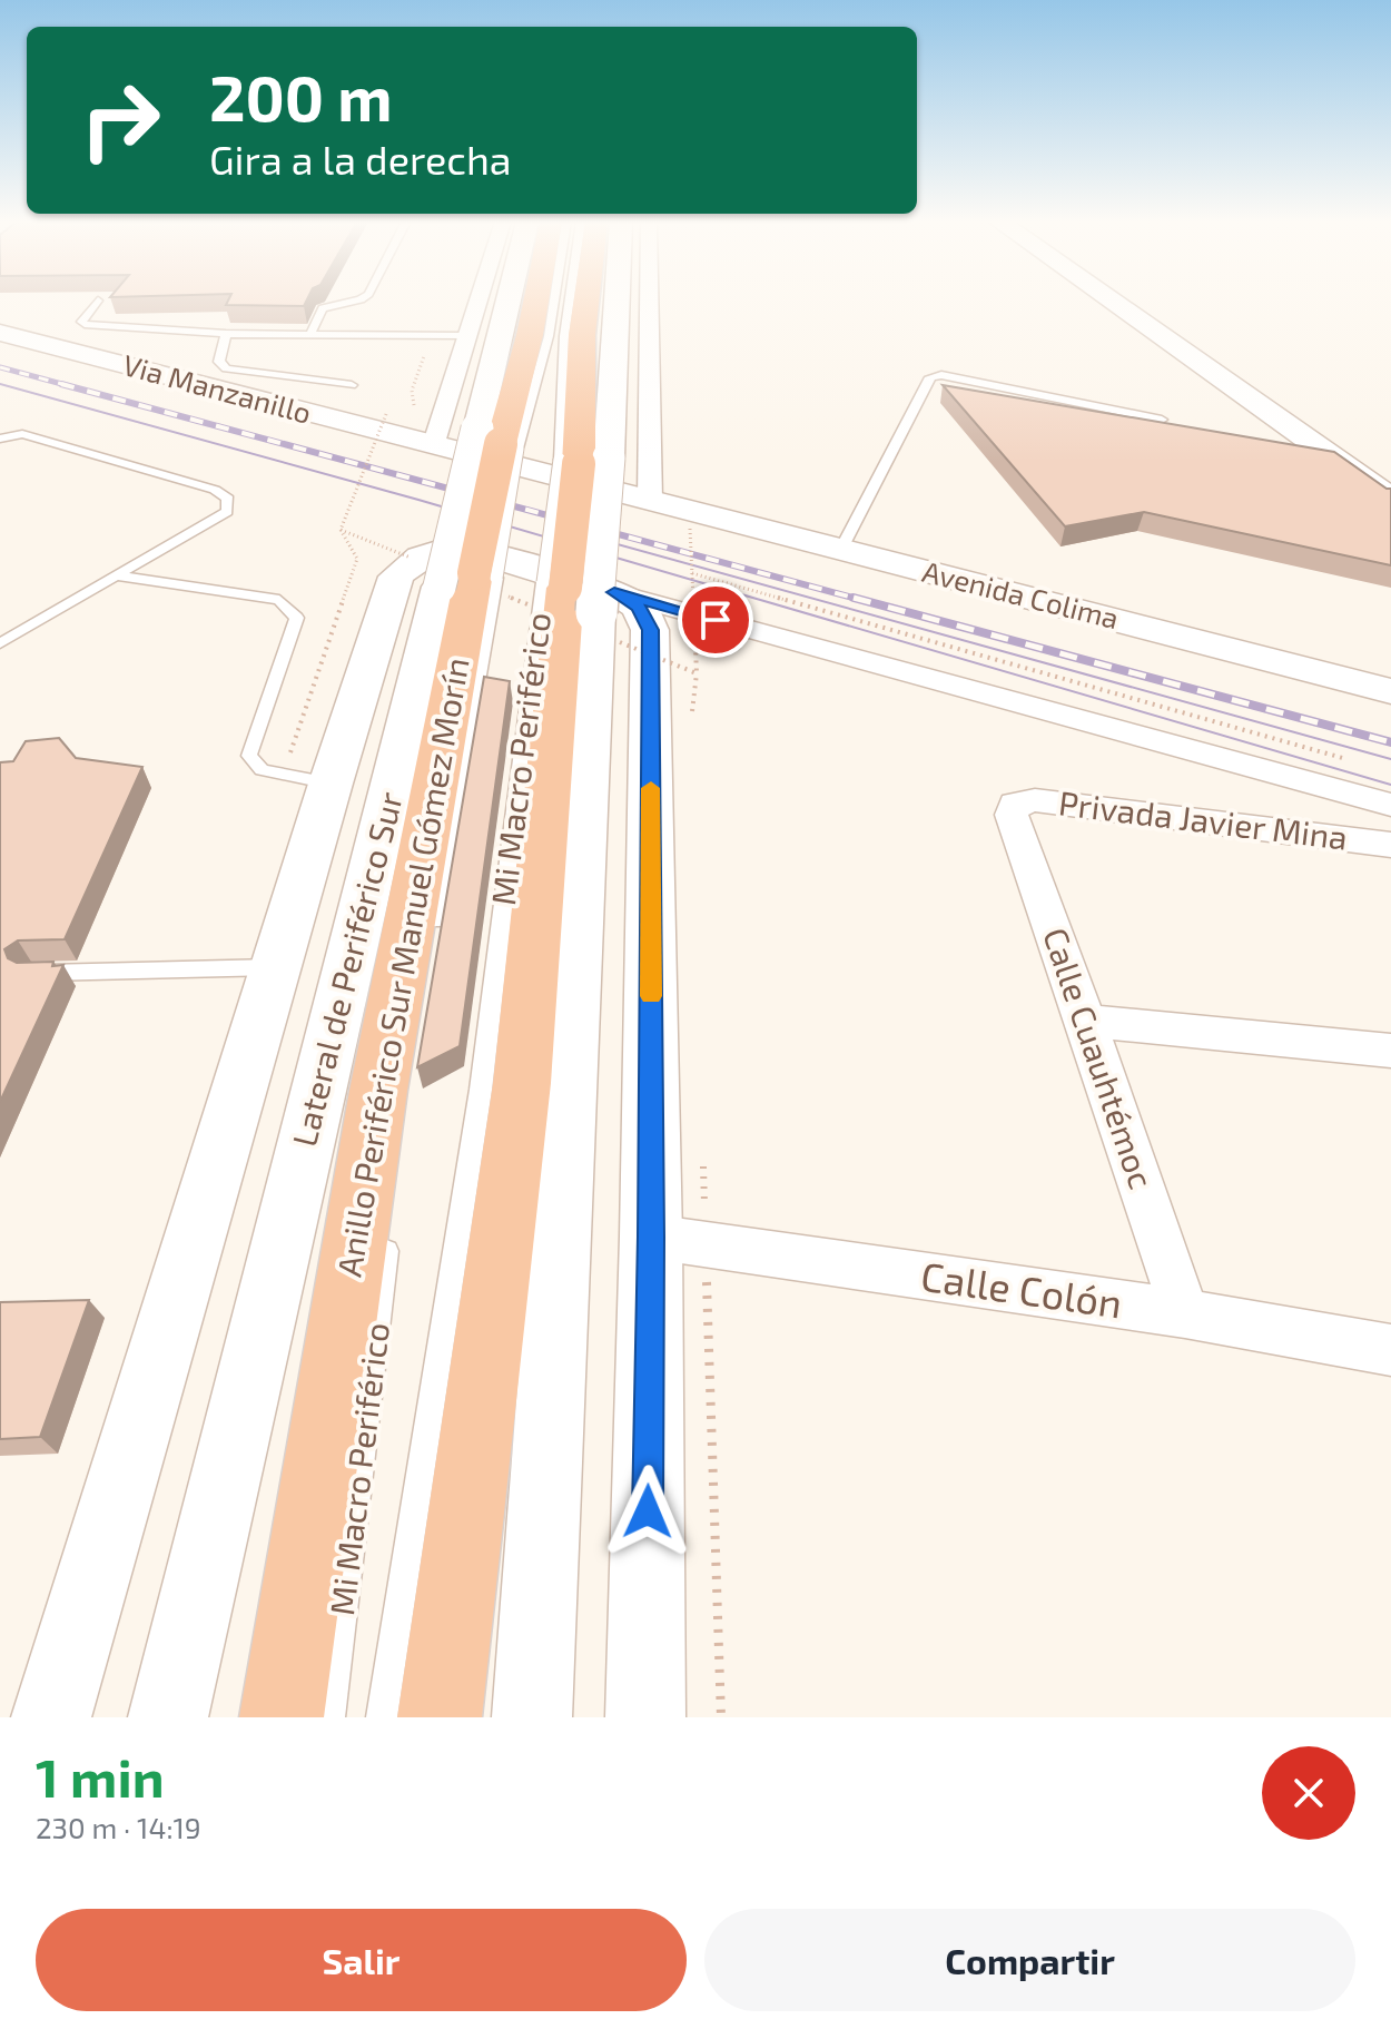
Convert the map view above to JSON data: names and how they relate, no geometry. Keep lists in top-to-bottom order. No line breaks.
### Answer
{"streets":{"highway":["Anillo Periférico Sur Manuel Gómez Morín"],"street":["Via Manzanillo","Avenida Colima","Privada Javier Mina","Lateral de Periférico Sur","Calle Cuauhtémoc","Calle Colón"],"lane":["Mi Macro Periférico"]},"crossings":[["Via Manzanillo","Avenida Colima"],["Mi Macro Periférico","Anillo Periférico Sur Manuel Gómez Morín"],["Mi Macro Periférico","Lateral de Periférico Sur"],["Privada Javier Mina","Calle Cuauhtémoc"],["Anillo Periférico Sur Manuel Gómez Morín","Lateral de Periférico Sur"],["Calle Cuauhtémoc","Calle Colón"]],"page":{"turn":["200 m","Gira a la derecha"],"heading":["1 min","230 m · 14:19"],"buttons":["Salir","Compartir"]}}
